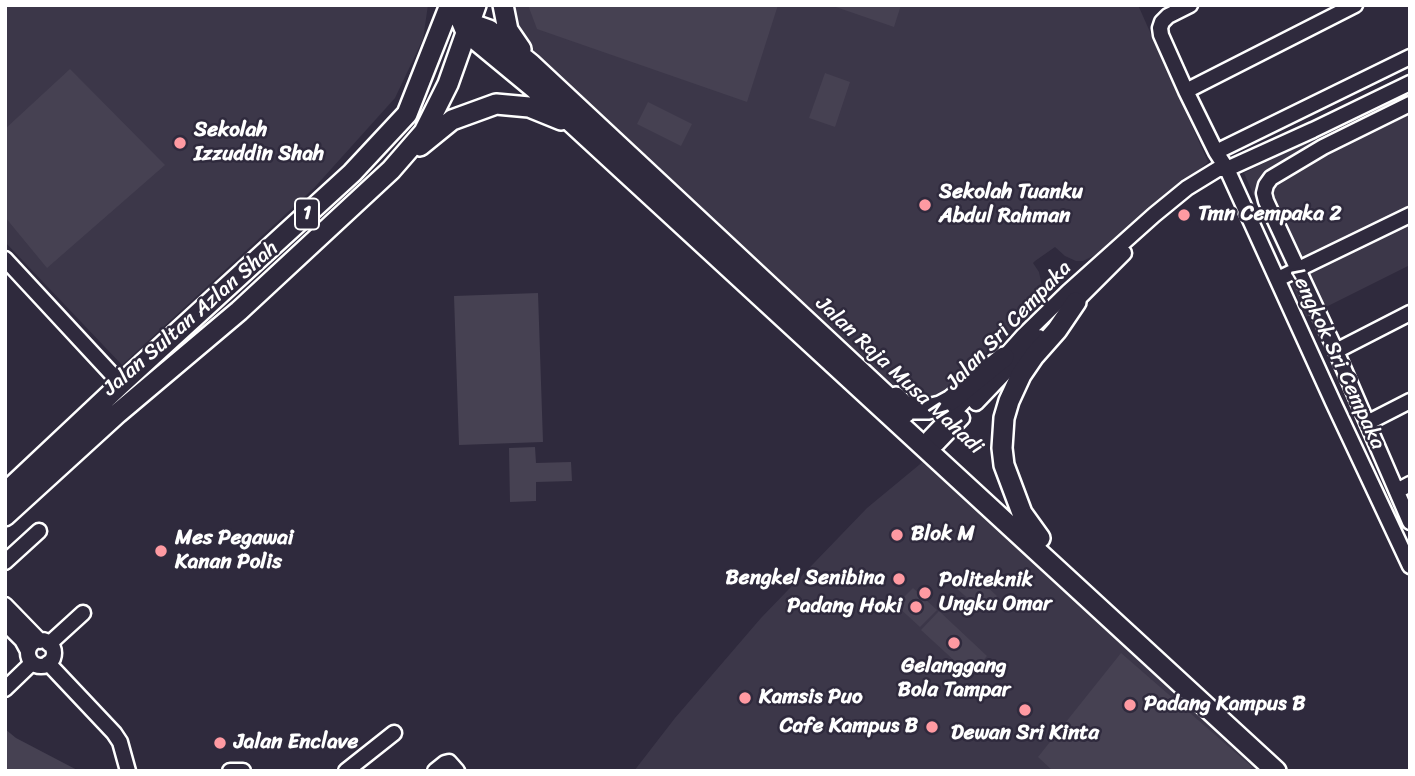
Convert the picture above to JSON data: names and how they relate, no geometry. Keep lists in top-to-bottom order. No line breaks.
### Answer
{"streets":{"main road":["1","Jalan Sultan Azlan Shah","Jalan Raja Musa Mahadi"],"street":["Jalan Sri Cempaka","Lengkok Sri Cempaka"]},"crossings":[["Jalan Sultan Azlan Shah","Jalan Raja Musa Mahadi"],["Jalan Sri Cempaka","Lengkok Sri Cempaka"],["Jalan Sri Cempaka","Jalan Raja Musa Mahadi"]],"places":["Sekolah Izzuddin Shah","Sekolah Tuanku Abdul Rahman","Tmn Cempaka 2","Blok M","Mes Pegawai Kanan Polis","Bengkel Senibina","Politeknik Ungku Omar","Padang Hoki","Gelanggang Bola Tampar","Kamsis Puo","Padang Kampus B","Dewan Sri Kinta","Cafe Kampus B","Jalan Enclave"]}
